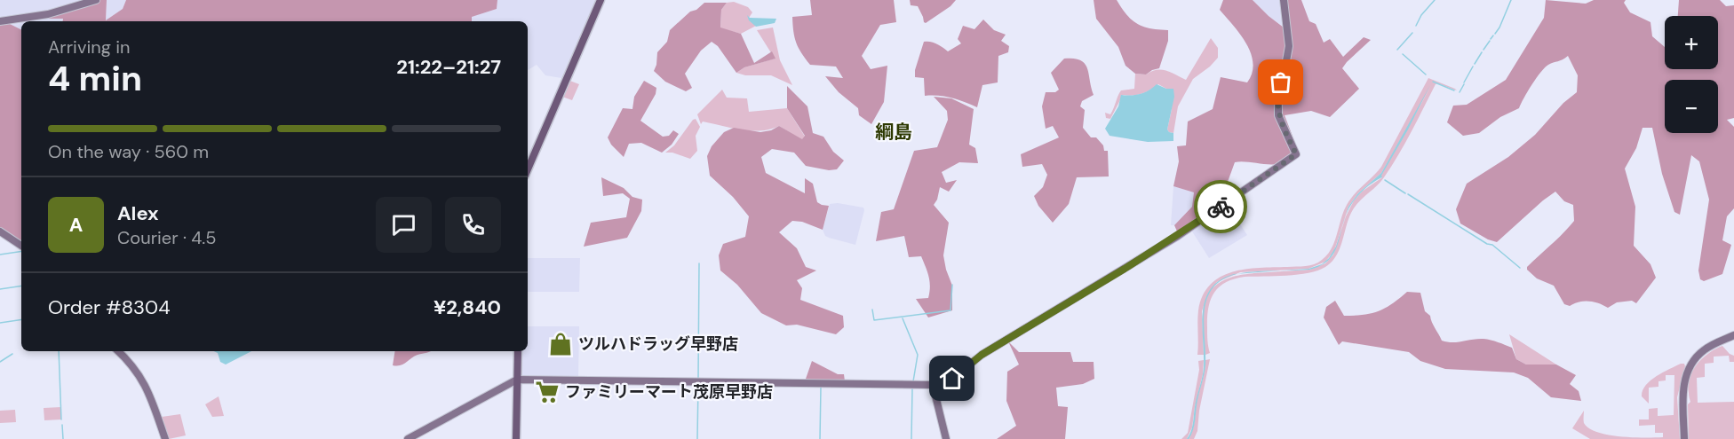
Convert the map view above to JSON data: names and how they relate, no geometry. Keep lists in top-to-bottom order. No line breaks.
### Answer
{"districts":["綱島"],"places":{"shop":["ツルハドラッグ早野店"],"supermarket":["ファミリーマート茂原早野店"]},"page":{"map_buttons":["+","−"],"heading":["4 min","Arriving in","21:22–21:27"],"panel":["Alex","Courier · 4.5","Order #8304","¥2,840"],"bar":"On the way · 560 m","round":"A"}}
